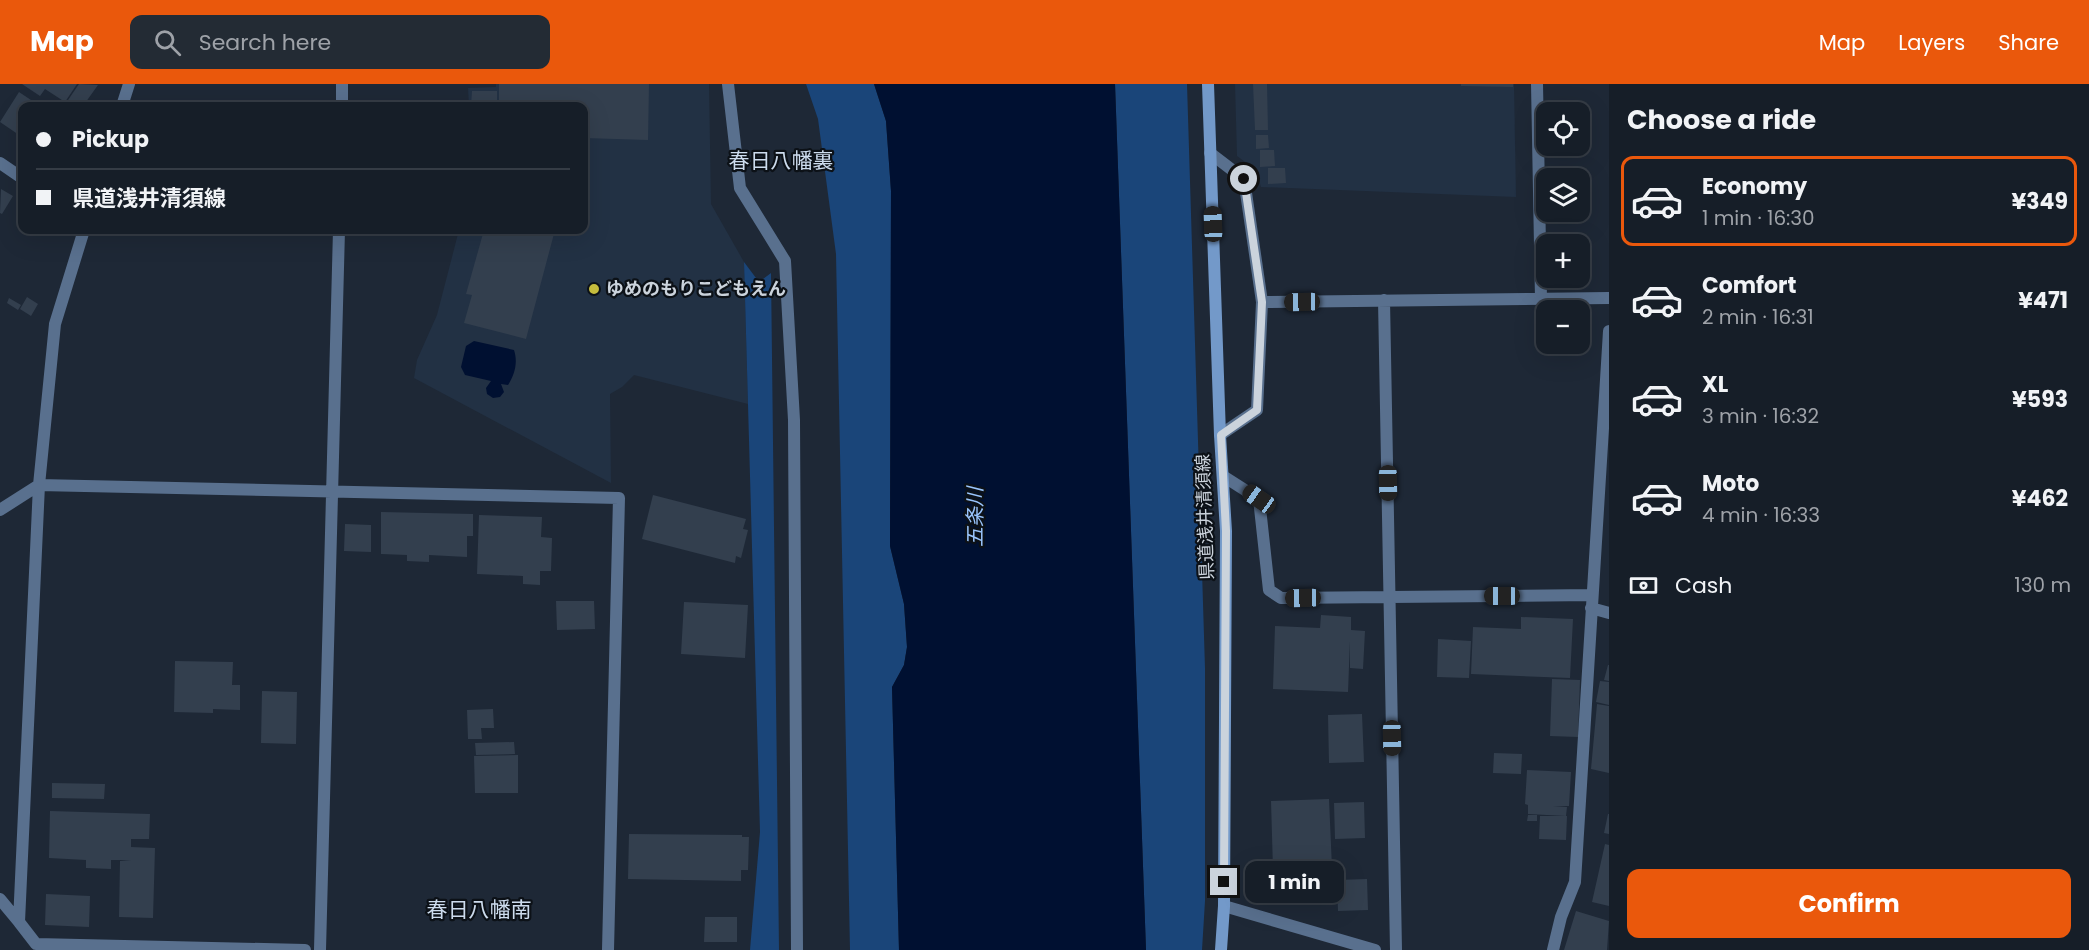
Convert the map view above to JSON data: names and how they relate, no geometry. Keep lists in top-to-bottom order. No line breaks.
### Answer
{"streets":{"main road":["県道浅井清須線"]},"districts":["春日八幡裏","春日八幡南"],"water":["五条川"],"places":["ゆめのもりこどもえん"],"page":{"header":"Map","search":"Search here","nav":["Map","Layers","Share"],"heading":"Choose a ride","map_buttons":["+","−"],"banner":["Pickup","県道浅井清須線"],"list":[{"name":"Economy","note":"1 min · 16:30","value":"¥349"},{"name":"Comfort","note":"2 min · 16:31","value":"¥471"},{"name":"XL","note":"3 min · 16:32","value":"¥593"},{"name":"Moto","note":"4 min · 16:33","value":"¥462"}],"pay":["Cash","130 m"],"buttons":"Confirm","bubble":"1 min"}}
